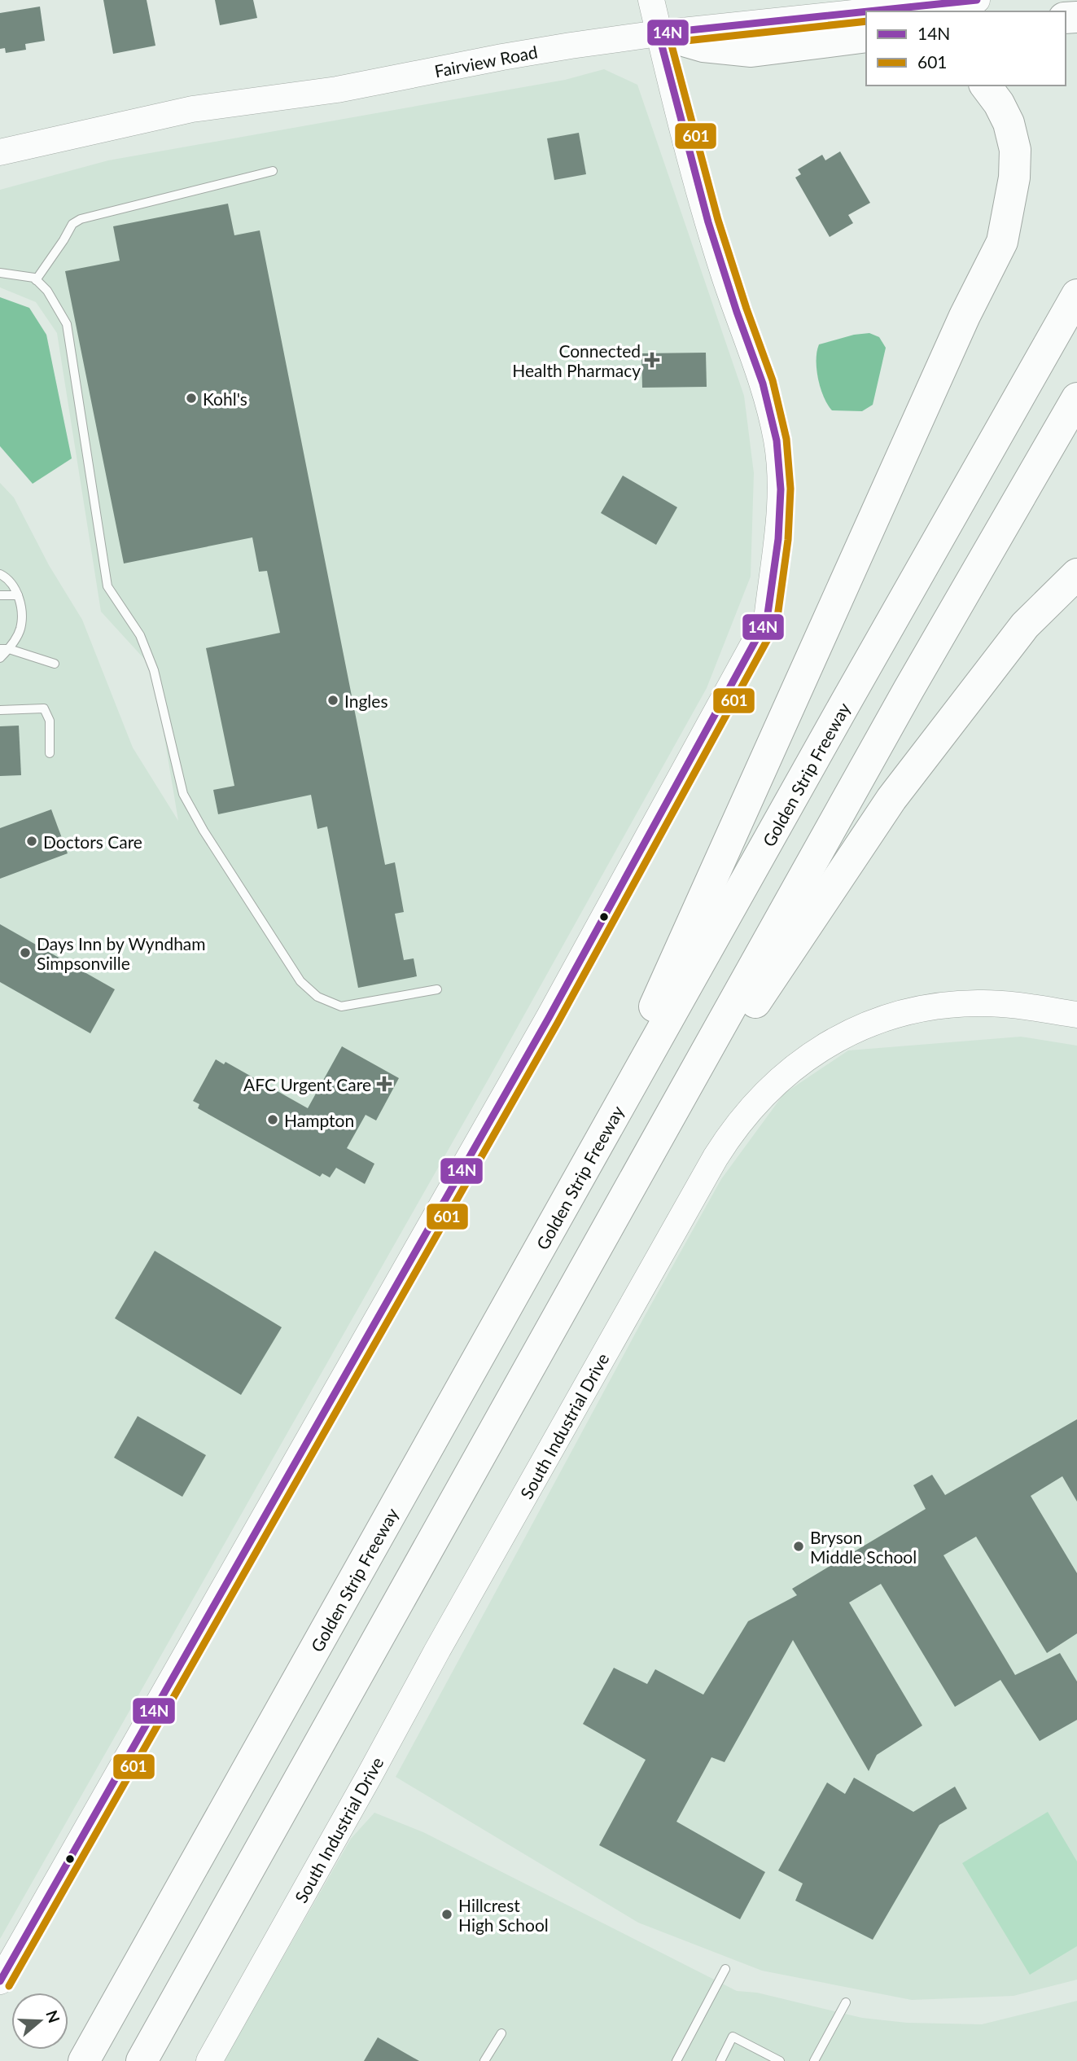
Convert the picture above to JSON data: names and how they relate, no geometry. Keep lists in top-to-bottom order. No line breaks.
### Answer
{"streets":{"highway":["Golden Strip Freeway"],"main road":["Fairview Road","South Industrial Drive"]},"places":{"health":["Connected Health Pharmacy","AFC Urgent Care"],"other":["Kohl's","Ingles","Doctors Care","Days Inn by Wyndham Simpsonville","Hampton","Bryson Middle School","Hillcrest High School"]},"lines":["transit line 14N","transit line 601"],"legend":["14N","601"],"north":"right"}
